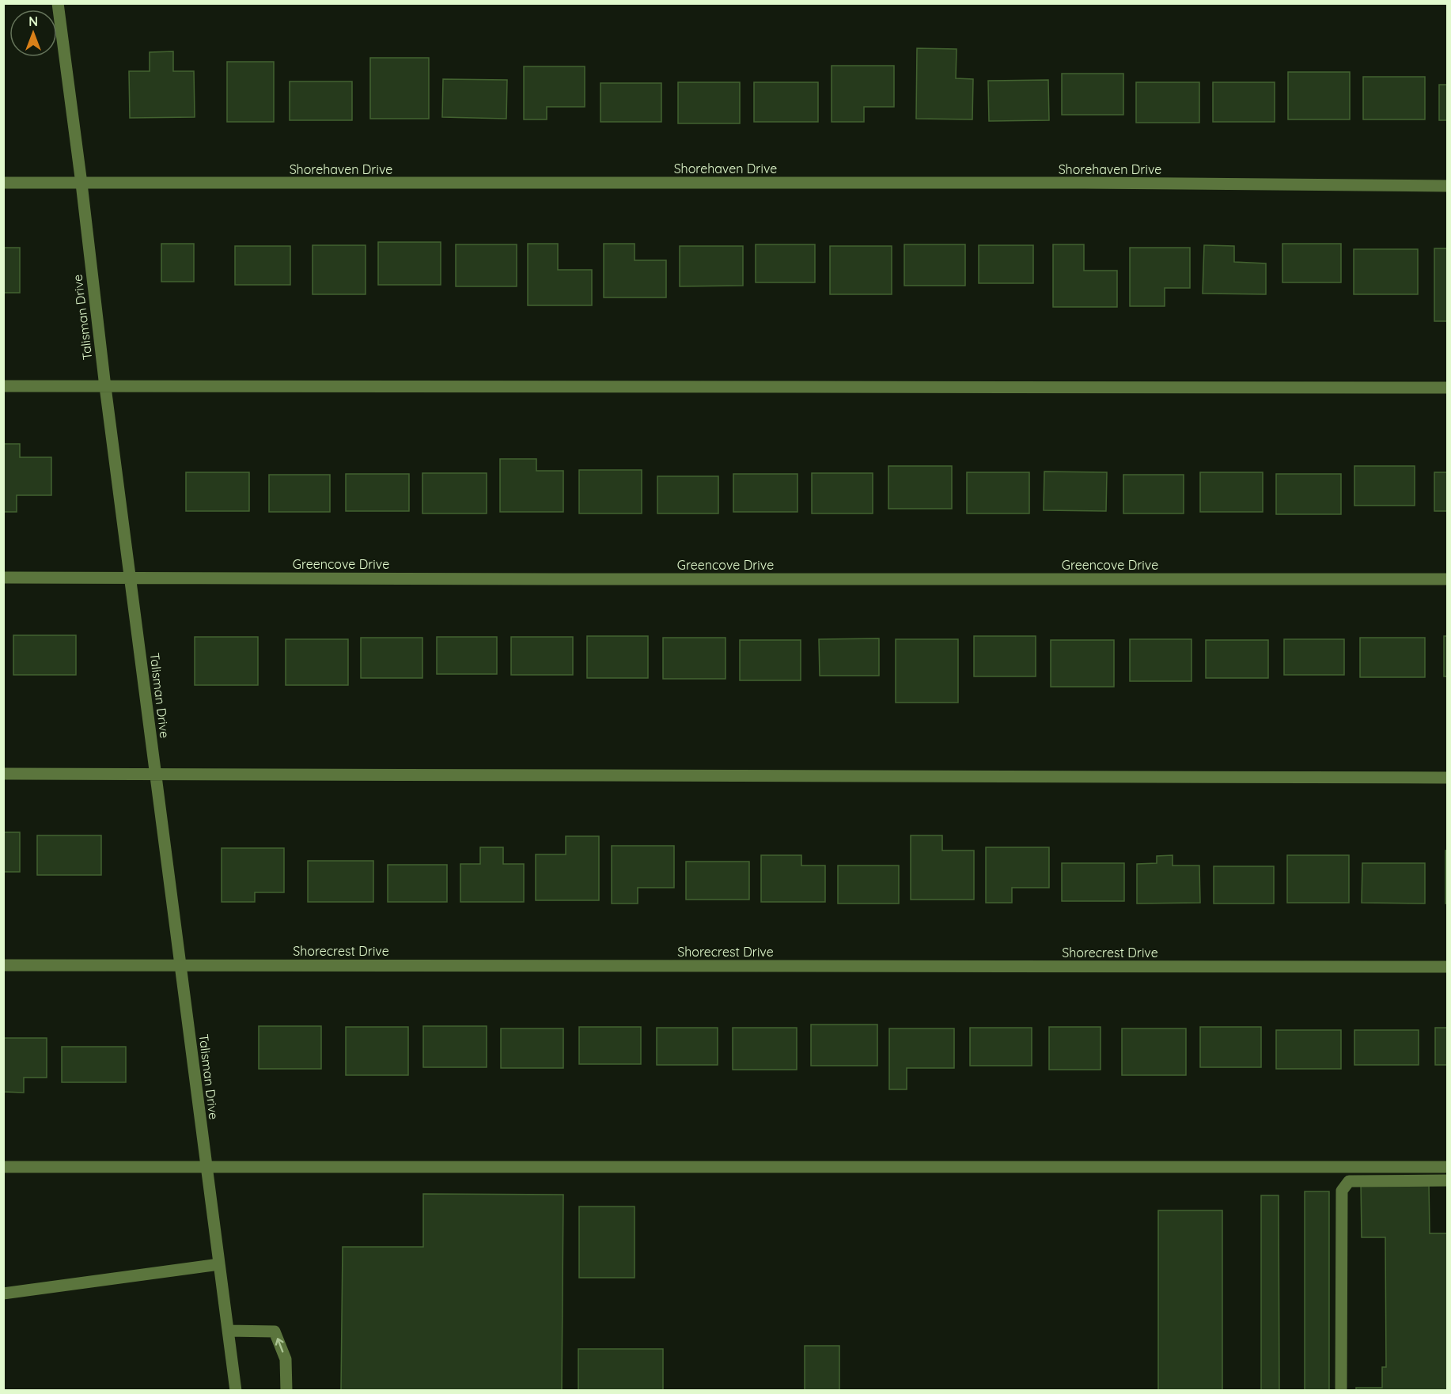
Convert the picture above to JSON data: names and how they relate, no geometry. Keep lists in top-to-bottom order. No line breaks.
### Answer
{"streets":{"street":["Shorehaven Drive","Talisman Drive","Greencove Drive","Shorecrest Drive"]},"crossings":[["Shorehaven Drive","Talisman Drive"],["Talisman Drive","Greencove Drive"],["Talisman Drive","Shorecrest Drive"]],"north":"top"}
